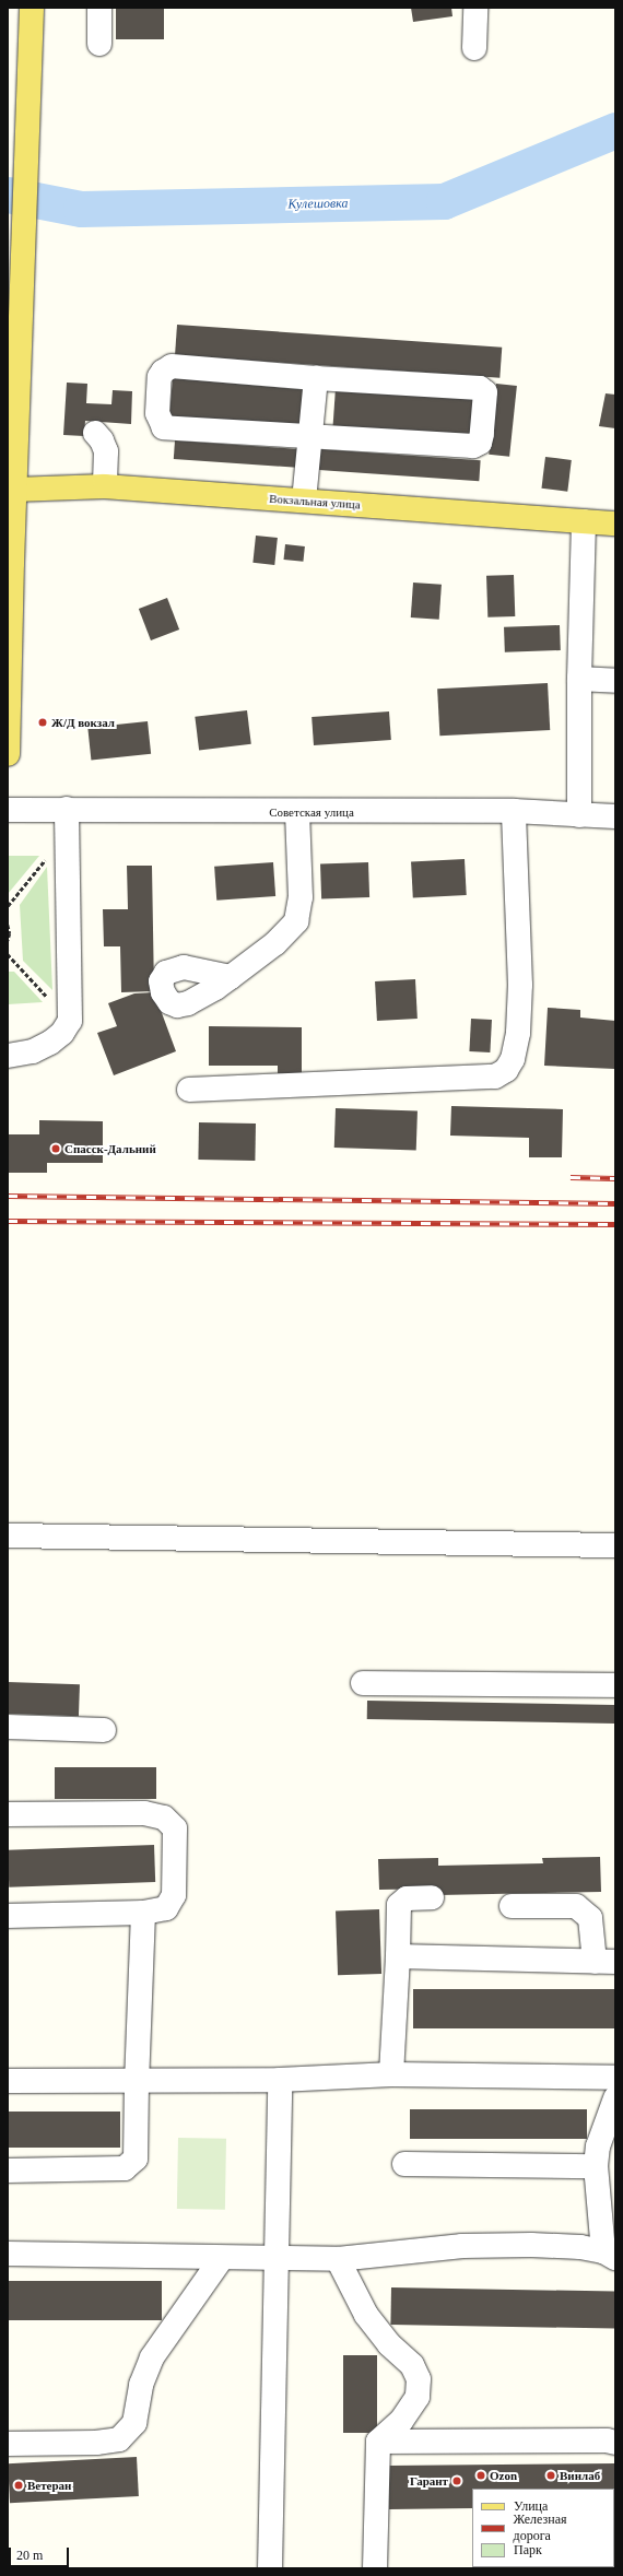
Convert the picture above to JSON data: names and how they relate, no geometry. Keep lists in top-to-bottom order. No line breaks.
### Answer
{"streets":{"main road":["Вокзальная улица"],"street":["Советская улица"]},"water":["Кулешовка"],"places":["Ж/Д вокзал","Спасск-Дальний","Ozon","Винлаб","Гарант","Ветеран"],"legend":["Улица","Железная дорога","Парк"],"scale_bar":"20 m"}
